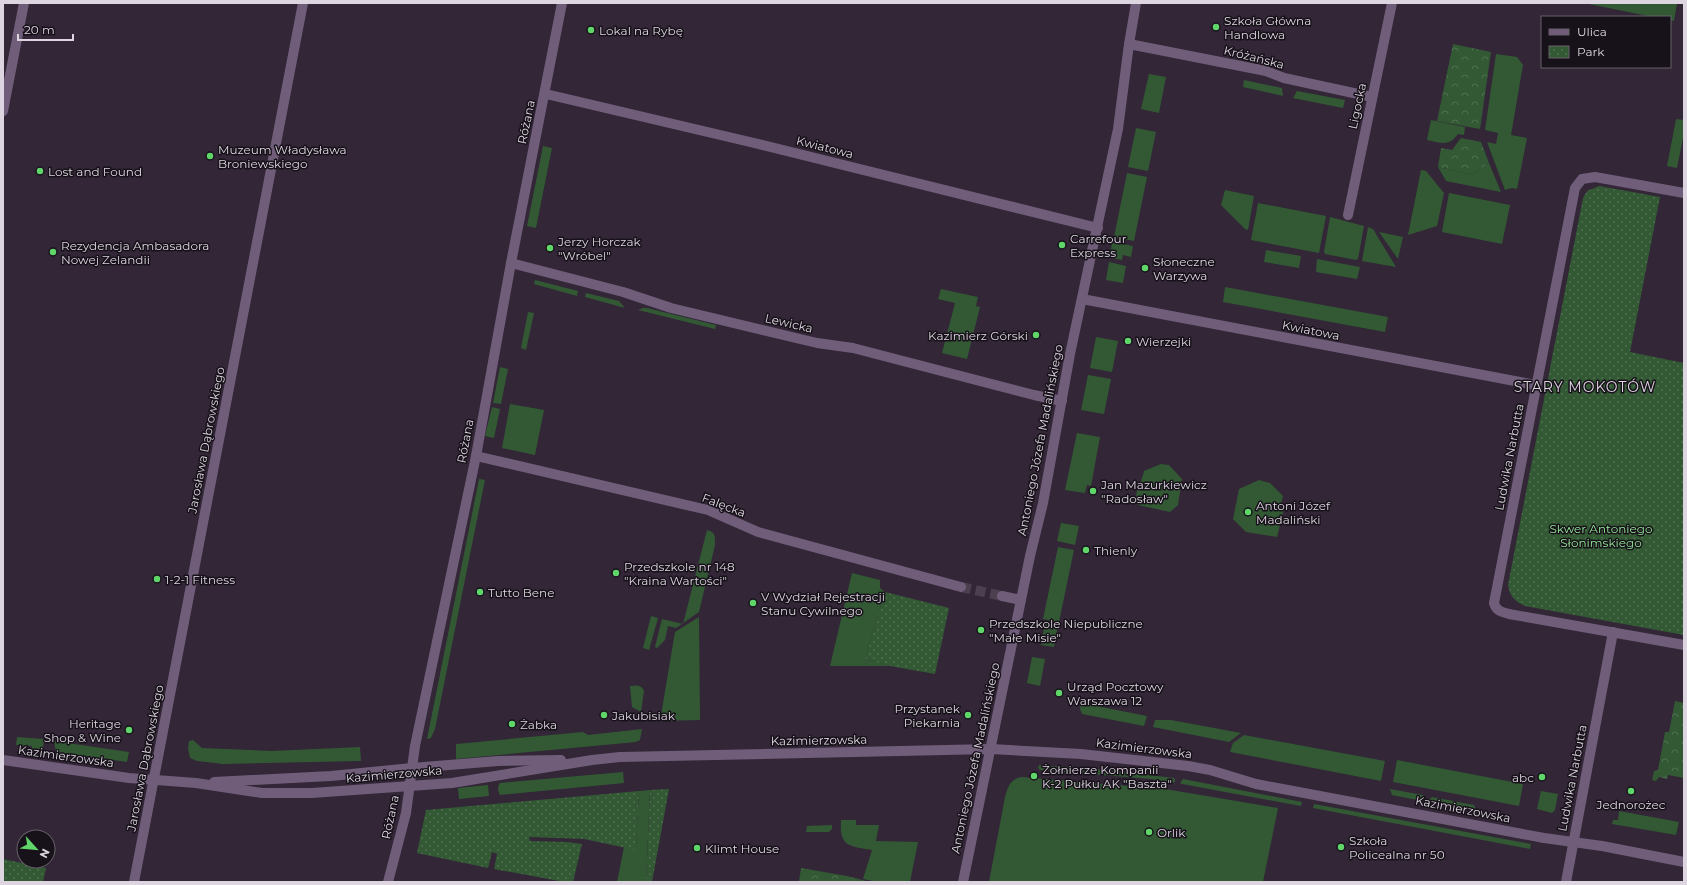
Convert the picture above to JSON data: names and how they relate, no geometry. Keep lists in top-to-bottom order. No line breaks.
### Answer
{"streets":{"street":["Króżańska","Ligocka","Różana","Kwiatowa","Lewicka","Jarosława Dąbrowskiego","Antoniego Józefa Madalińskiego","Ludwika Narbutta","Falęcka","Kazimierzowska"]},"crossings":[["Króżańska","Ligocka"],["Króżańska","Antoniego Józefa Madalińskiego"],["Różana","Kwiatowa"],["Różana","Lewicka"],["Różana","Falęcka"],["Różana","Kazimierzowska"],["Kwiatowa","Antoniego Józefa Madalińskiego"],["Kwiatowa","Ludwika Narbutta"],["Lewicka","Antoniego Józefa Madalińskiego"],["Jarosława Dąbrowskiego","Kazimierzowska"],["Antoniego Józefa Madalińskiego","Kazimierzowska"],["Ludwika Narbutta","Kazimierzowska"]],"districts":["STARY MOKOTÓW"],"parks":["Skwer Antoniego Słonimskiego"],"places":["Szkoła Główna Handlowa","Lokal na Rybę","Muzeum Władysława Broniewskiego","Lost and Found","Carrefour Express","Jerzy Horczak \"Wróbel\"","Rezydencja Ambasadora Nowej Zelandii","Słoneczne Warzywa","Kazimierz Górski","Wierzejki","Jan Mazurkiewicz \"Radosław\"","Antoni Józef Madaliński","Thienly","Przedszkole nr 148 \"Kraina Wartości\"","1-2-1 Fitness","Tutto Bene","V Wydział Rejestracji Stanu Cywilnego","Przedszkole Niepubliczne \"Małe Misie\"","Urząd Pocztowy Warszawa 12","Jakubisiak","Przystanek Piekarnia","Żabka","Heritage Shop & Wine","Żołnierze Kompanii K-2 Pułku AK \"Baszta\"","abc","Jednorożec","Orlik","Szkoła Policealna nr 50","Klimt House"],"legend":["Ulica","Park"],"scale_bar":"20 m","north":"bottom right"}
